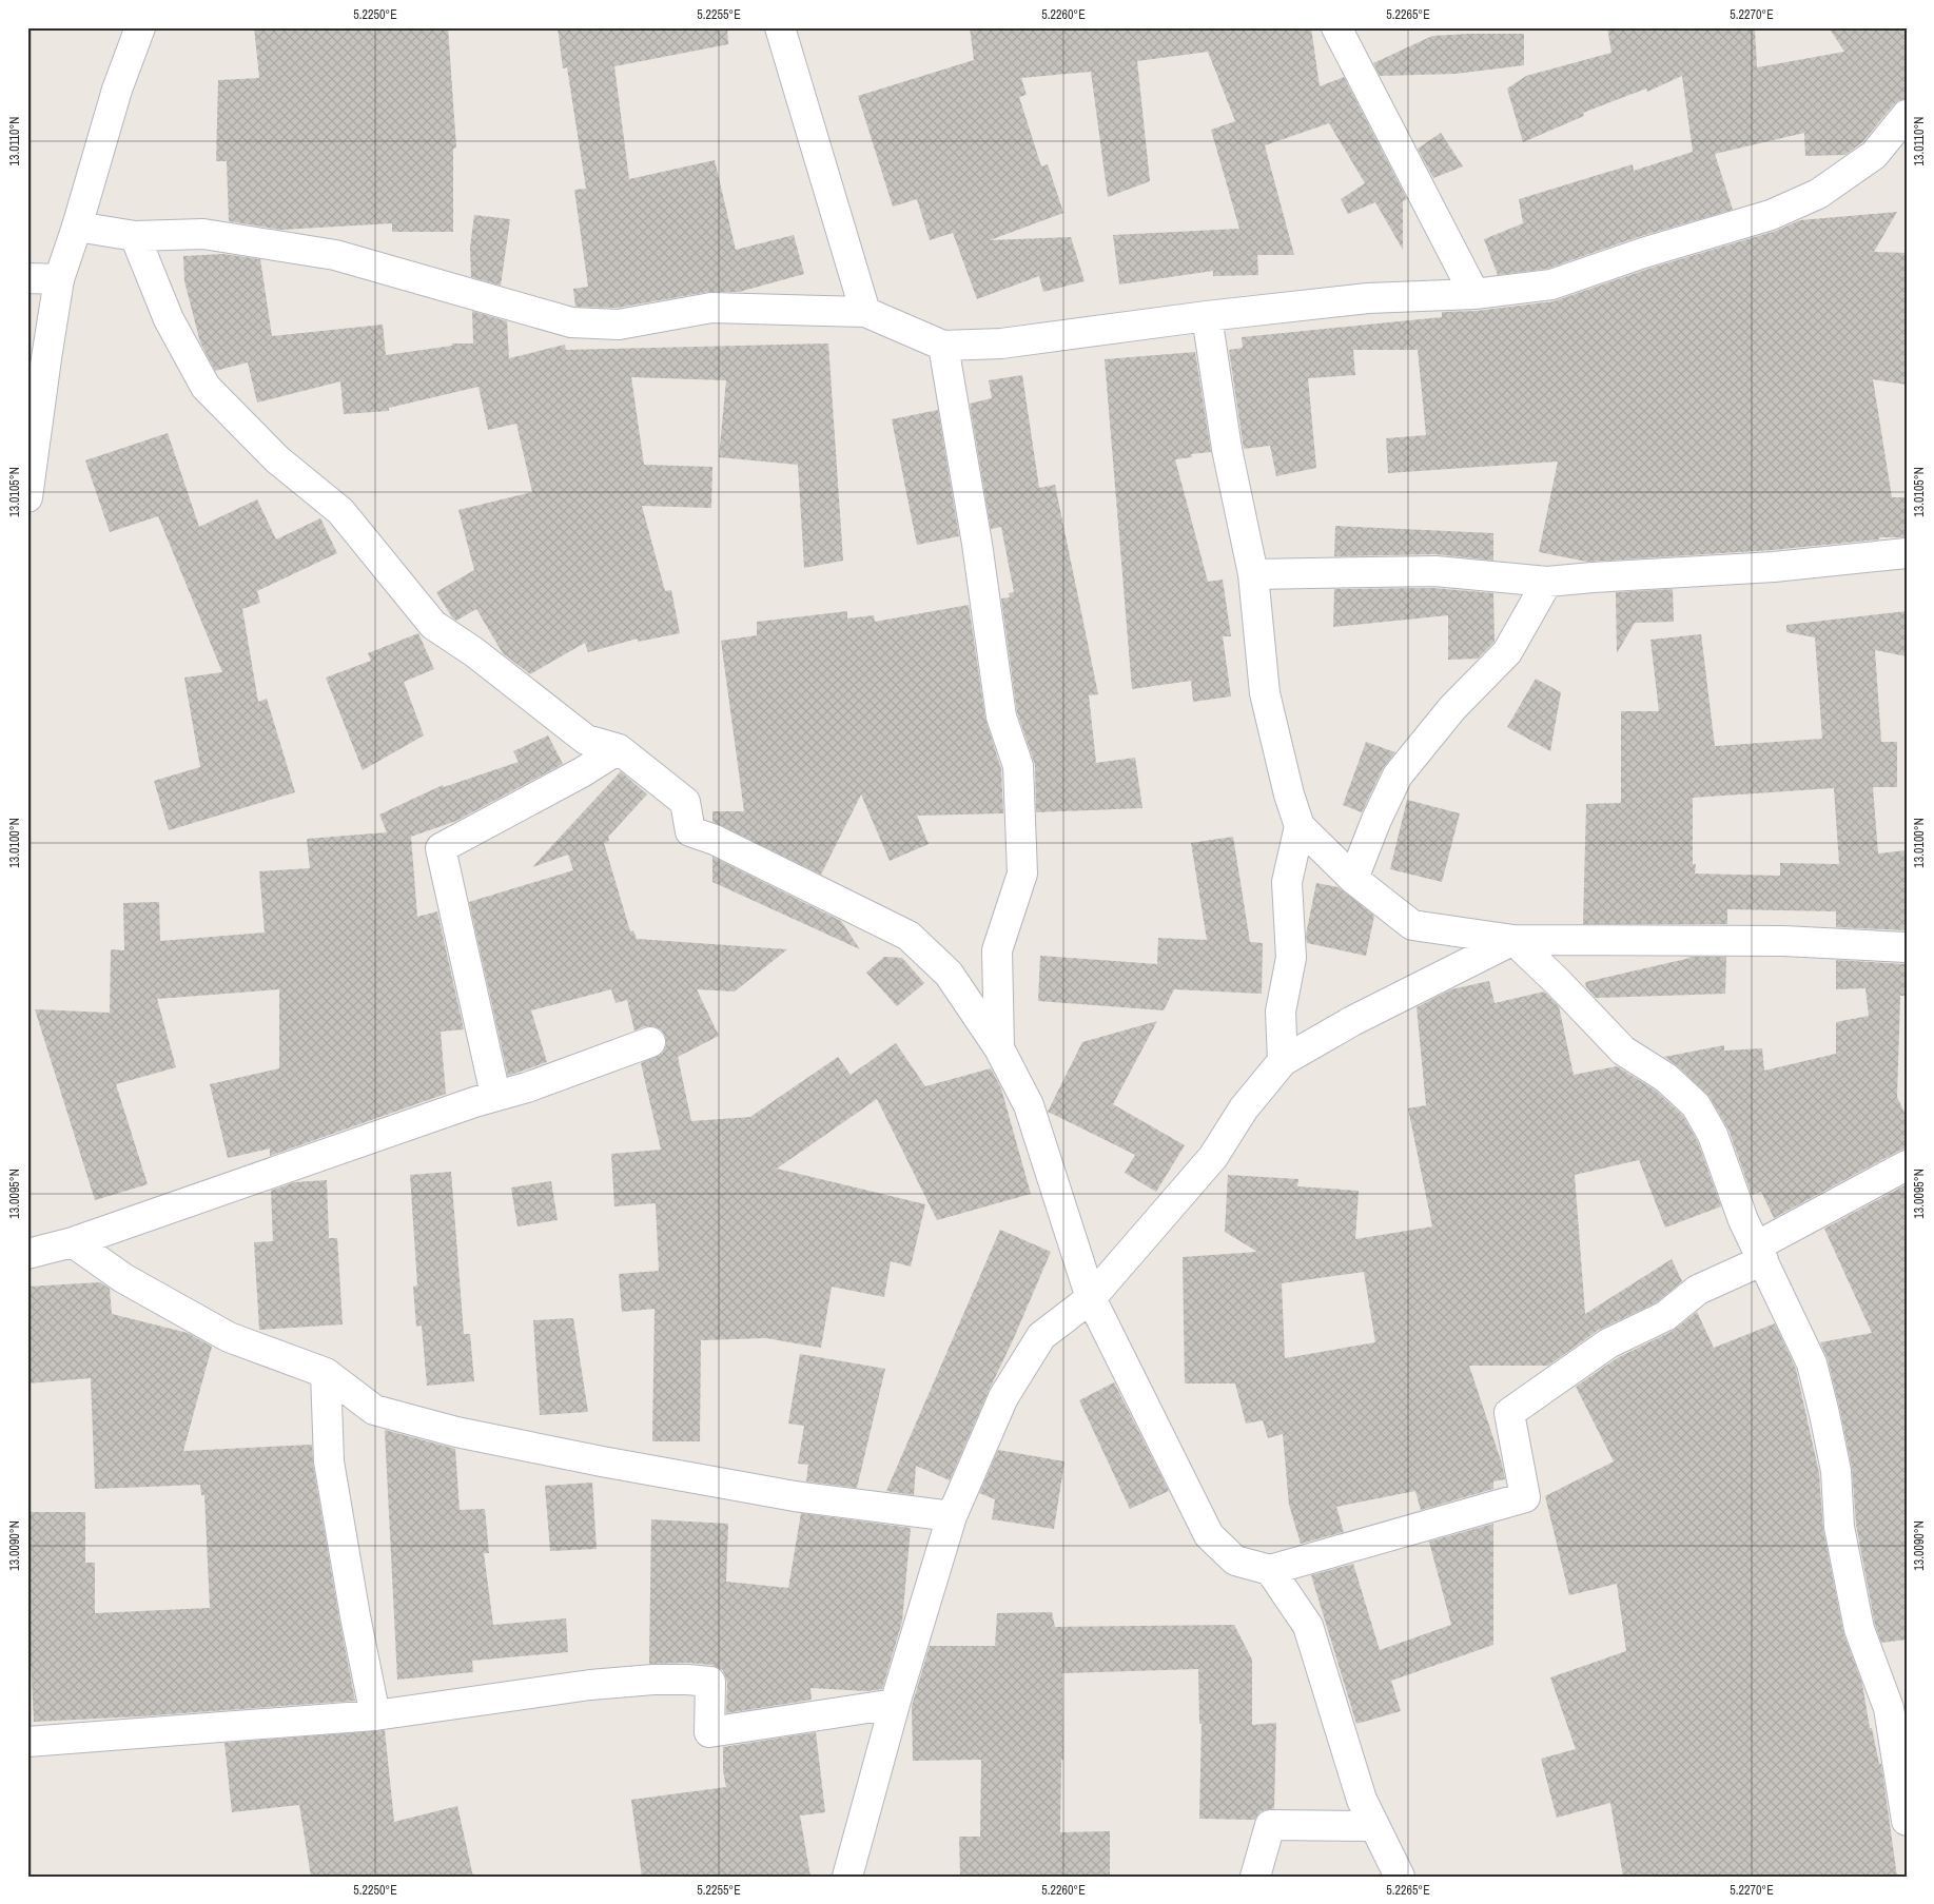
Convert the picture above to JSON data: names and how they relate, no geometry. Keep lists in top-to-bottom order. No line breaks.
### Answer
{"coordinates":["5.2250°E","5.2255°E","5.2260°E","5.2265°E","5.2270°E","13.0110°N","13.0105°N","13.0100°N","13.0095°N","13.0090°N"]}
